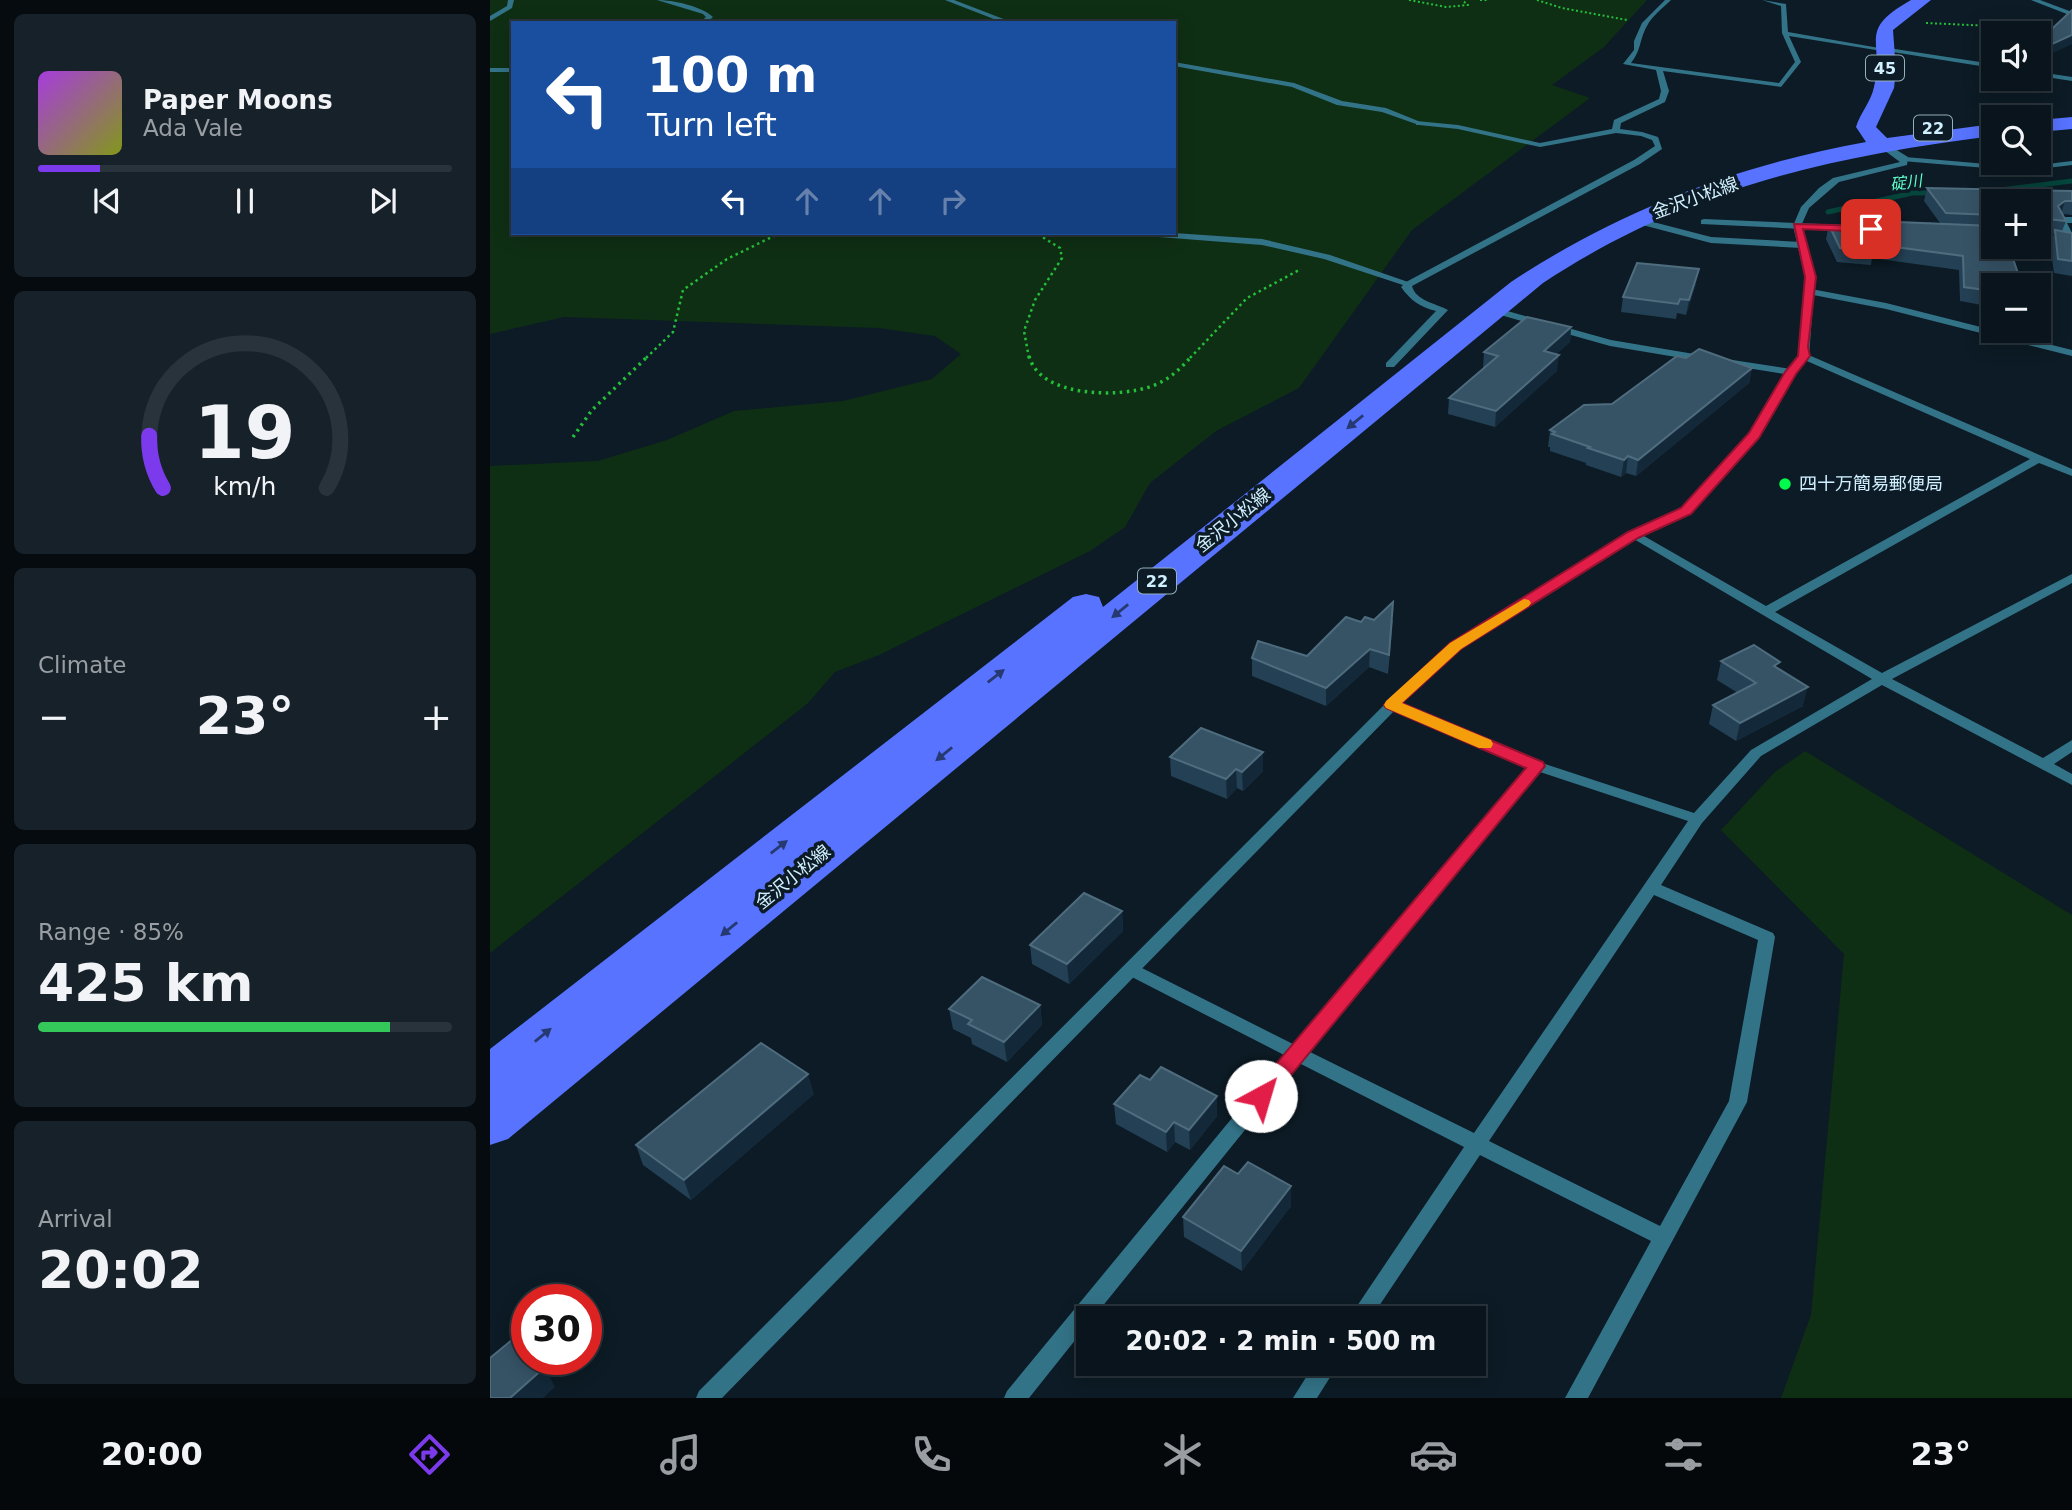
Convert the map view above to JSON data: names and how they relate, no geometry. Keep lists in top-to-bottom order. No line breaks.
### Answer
{"streets":{"main road":["45","22","金沢小松線"]},"crossings":[["45","金沢小松線"]],"water":["碇川"],"places":["四十万簡易郵便局"],"page":{"map_buttons":["+","−"],"turn":["100 m","Turn left"],"song":["Paper Moons","Ada Vale"],"tile":["Climate",["Range · 85%","425 km"],["Arrival","20:02"]],"heat":["−","23°","+"],"limit":"30","trip":"20:02 · 2 min · 500 m","tabs":["20:00","23°"],"gauge":["19","km/h"]}}
